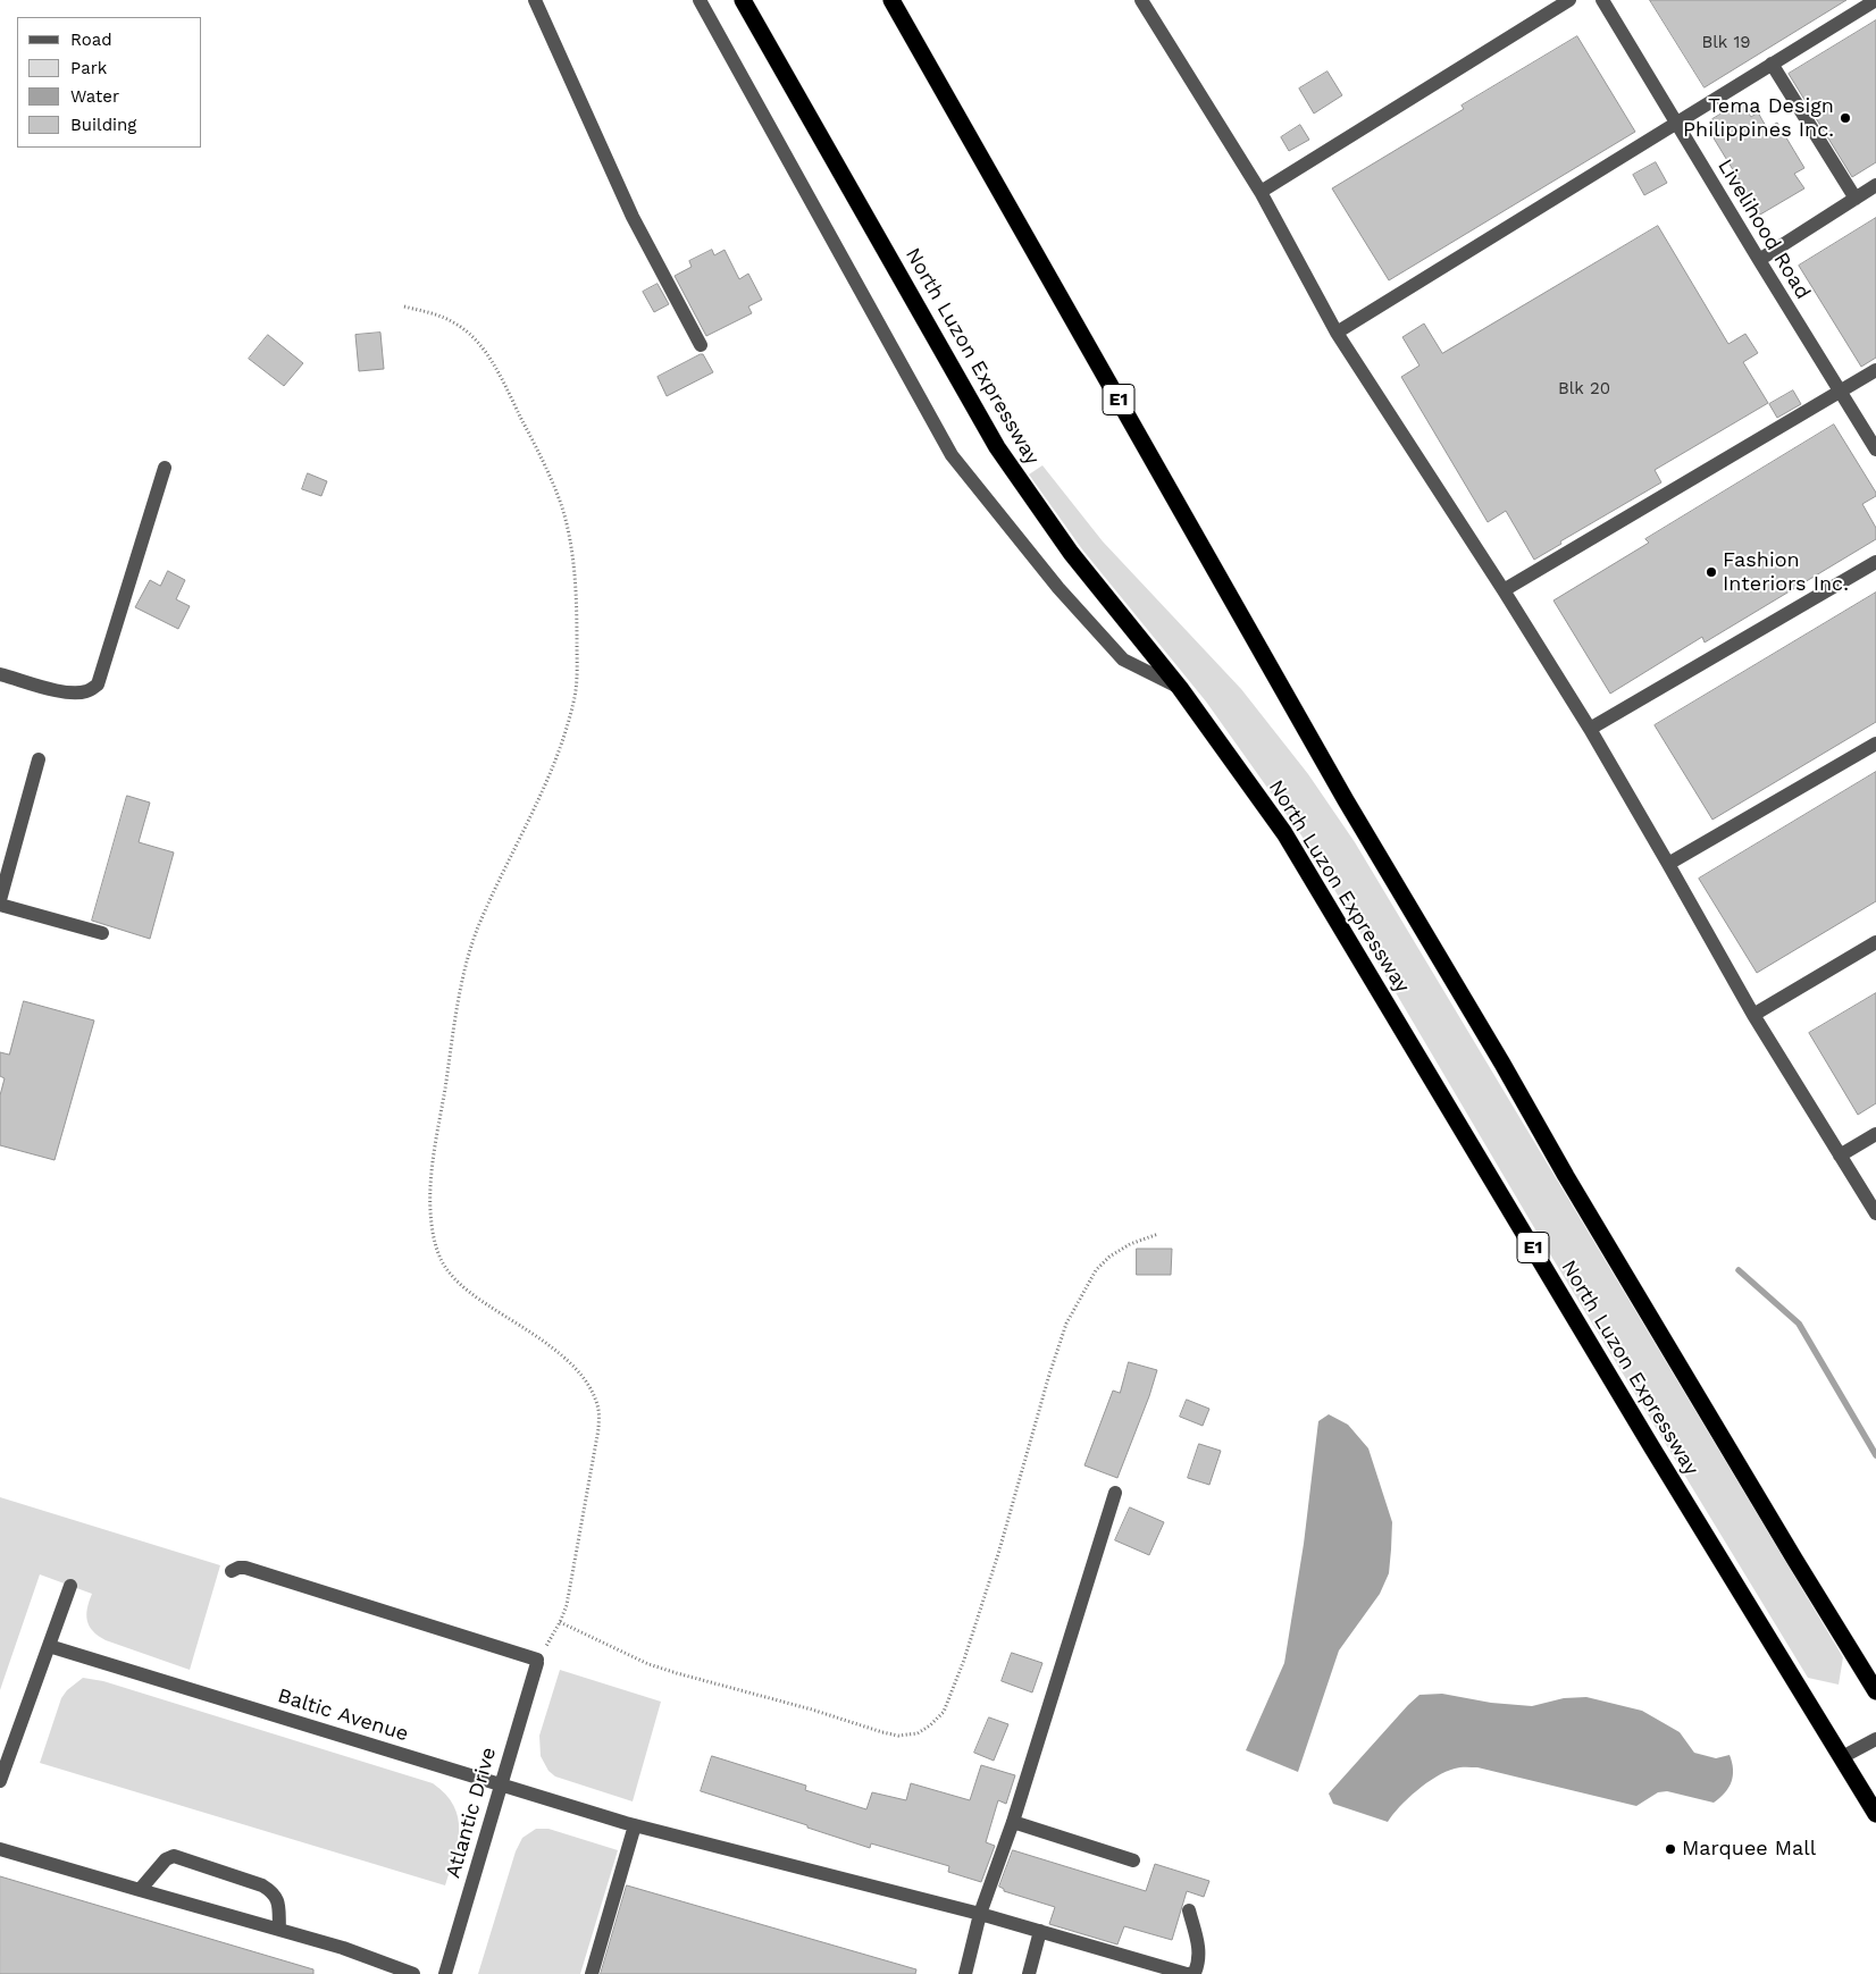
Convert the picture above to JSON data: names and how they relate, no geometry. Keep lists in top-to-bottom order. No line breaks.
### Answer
{"streets":{"highway":["North Luzon Expressway","E1"],"street":["Livelihood Road","Baltic Avenue","Atlantic Drive"]},"crossings":[["Baltic Avenue","Atlantic Drive"]],"places":["Tema Design Philippines Inc.","Fashion Interiors Inc.","Marquee Mall"],"house_numbers":["Blk 19","Blk 20"],"legend":["Road","Park","Water","Building"]}
